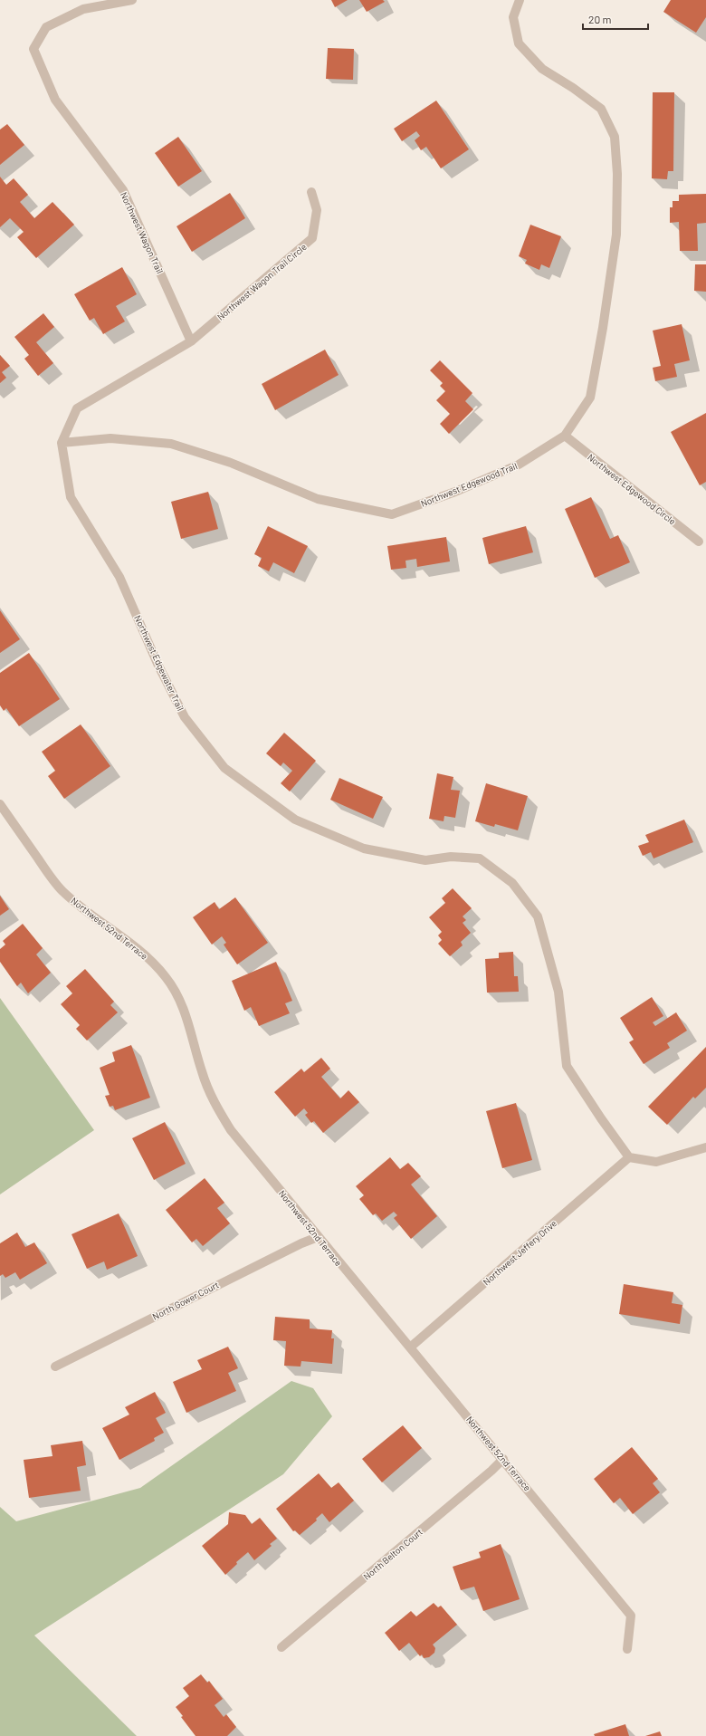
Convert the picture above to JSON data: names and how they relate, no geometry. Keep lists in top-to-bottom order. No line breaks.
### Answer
{"streets":{"street":["Northwest Wagon Trail","Northwest Wagon Trail Circle","Northwest Edgewood Trail","Northwest Edgewood Circle","Northwest Edgewater Trail","Northwest 52nd Terrace","Northwest Jeffery Drive","North Gower Court","North Belton Court"]},"crossings":[["Northwest Wagon Trail","Northwest Wagon Trail Circle"],["Northwest Edgewood Trail","Northwest Edgewood Circle"],["Northwest Edgewood Trail","Northwest Edgewater Trail"],["Northwest Edgewater Trail","Northwest Jeffery Drive"],["Northwest 52nd Terrace","Northwest Jeffery Drive"],["Northwest 52nd Terrace","North Gower Court"],["Northwest 52nd Terrace","North Belton Court"]],"scale_bar":"20 m"}
